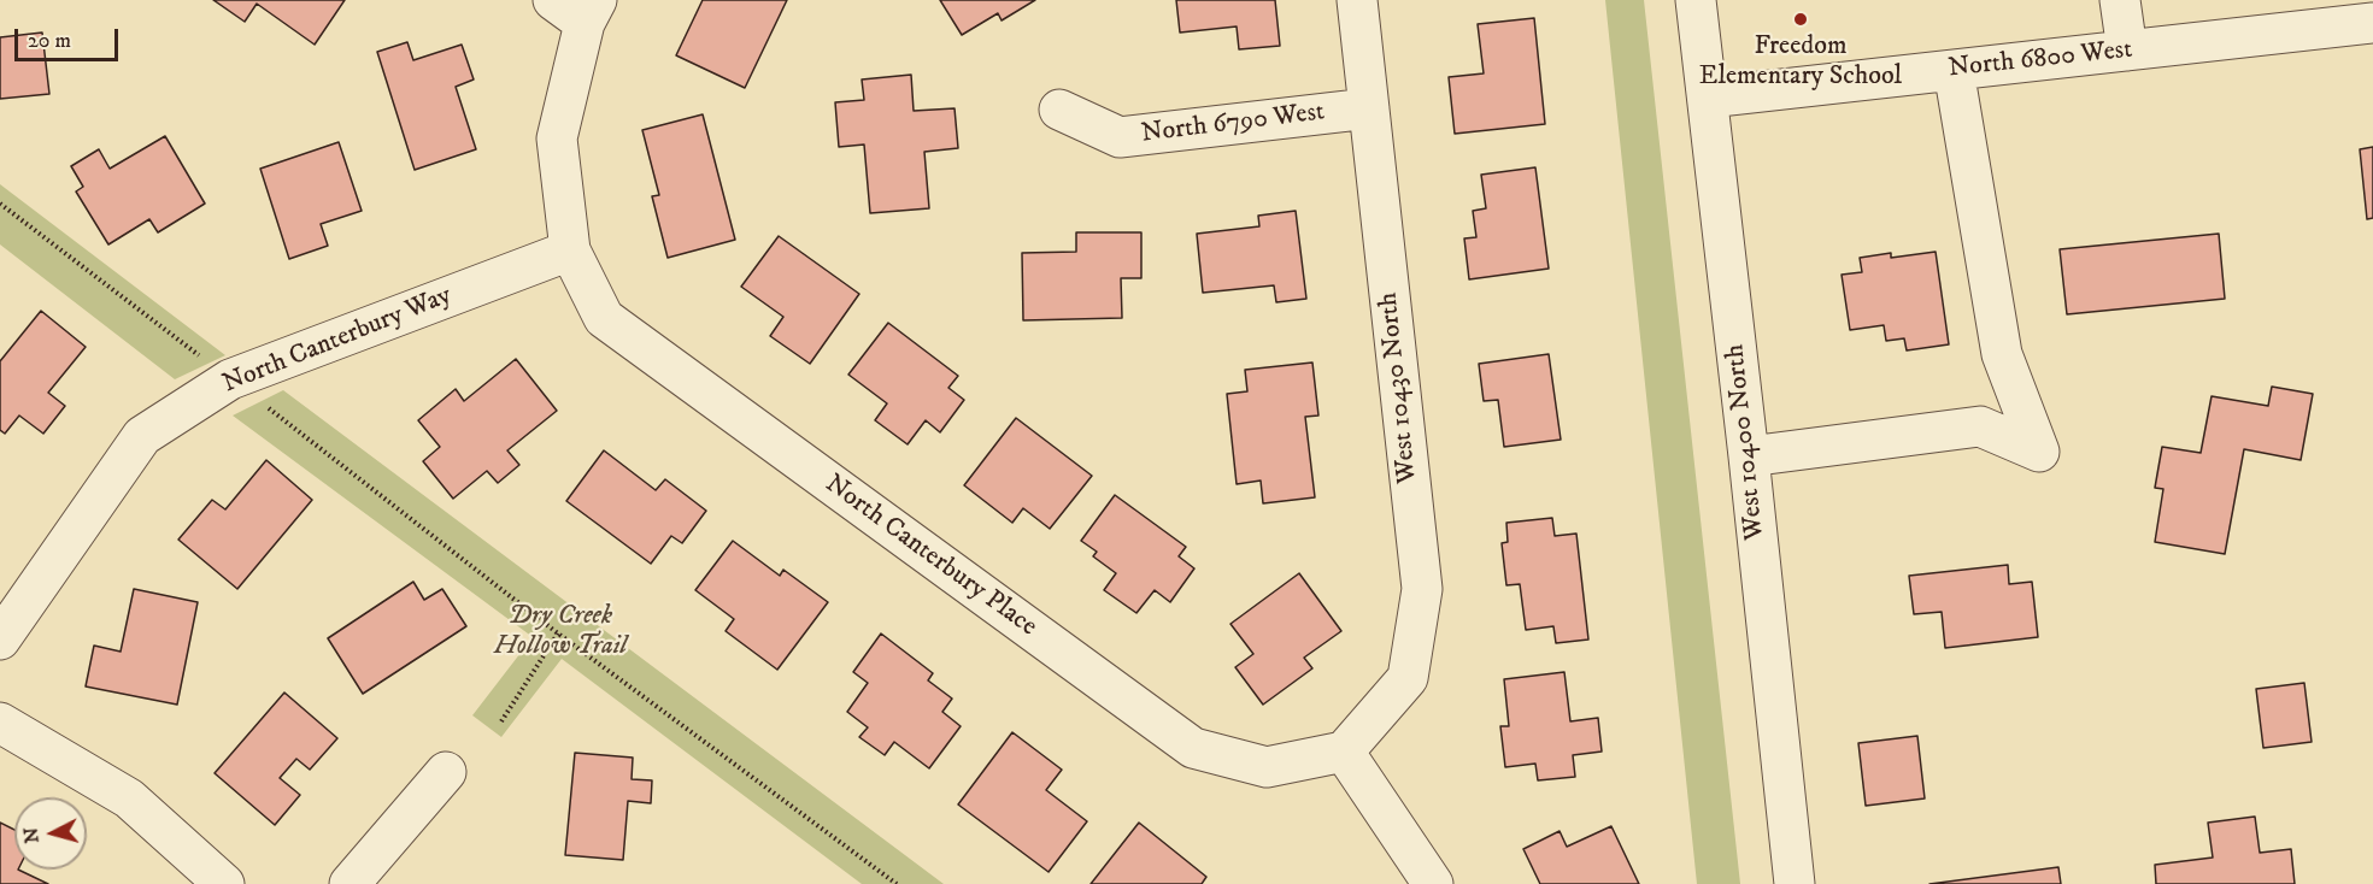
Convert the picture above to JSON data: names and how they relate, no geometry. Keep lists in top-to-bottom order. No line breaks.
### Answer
{"streets":{"street":["North 6800 West","North 6790 West","North Canterbury Way","West 10430 North","West 10400 North","North Canterbury Place"]},"crossings":[["North 6800 West","West 10400 North"],["North 6790 West","West 10430 North"],["North Canterbury Way","North Canterbury Place"],["West 10430 North","North Canterbury Place"]],"parks":["Dry Creek Hollow Trail"],"places":["Freedom Elementary School"],"scale_bar":"20 m","north":"left"}
